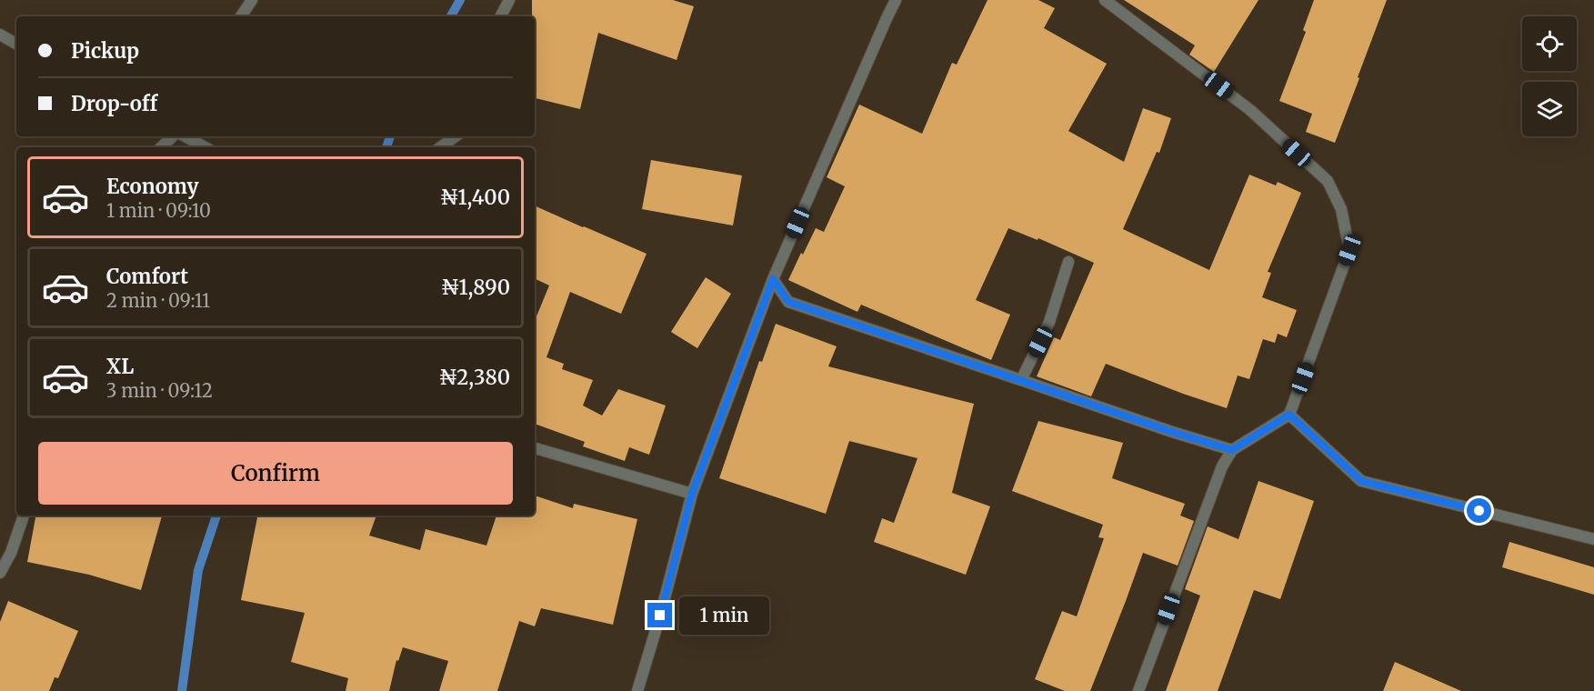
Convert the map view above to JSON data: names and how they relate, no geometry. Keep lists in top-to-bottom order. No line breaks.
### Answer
{"page":{"banner":["Pickup","Drop-off"],"list":[{"name":"Economy","note":"1 min · 09:10","value":"₦1,400"},{"name":"Comfort","note":"2 min · 09:11","value":"₦1,890"},{"name":"XL","note":"3 min · 09:12","value":"₦2,380"}],"buttons":"Confirm","bubble":"1 min"}}
